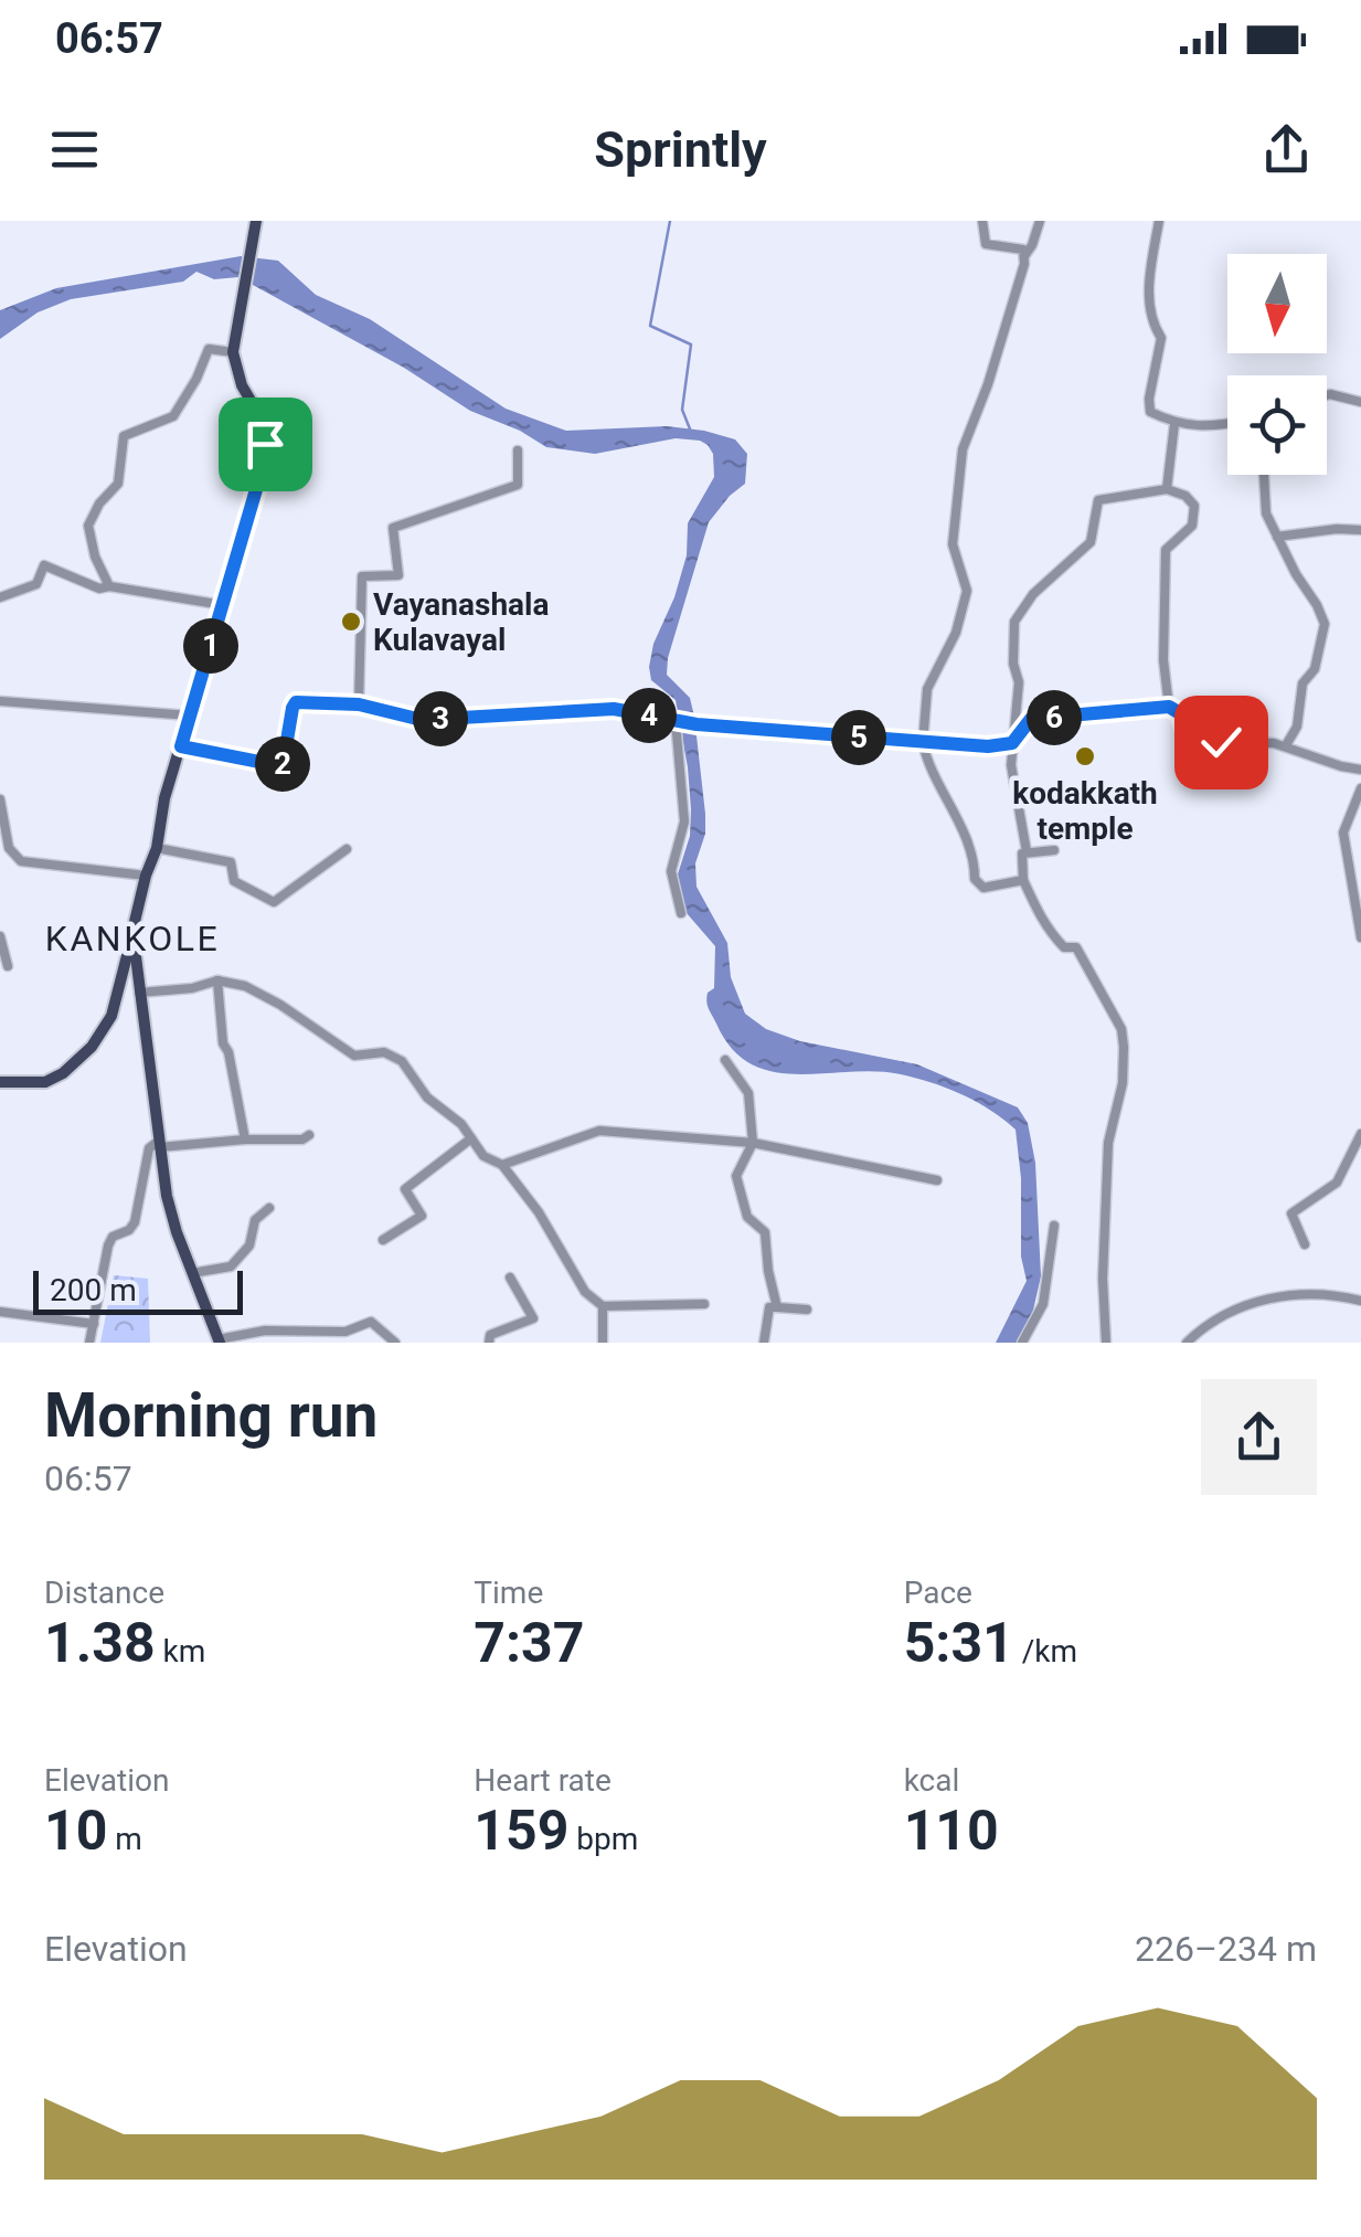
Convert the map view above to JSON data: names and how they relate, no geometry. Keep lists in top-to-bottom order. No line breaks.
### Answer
{"districts":["KANKOLE"],"places":["Vayanashala Kulavayal","kodakkath temple"],"scale_bar":"200 m","north":"bottom","page":{"status":"06:57","header":"Sprintly","pins":["1","4","6","3","5","2"],"scale":"200 m","heading":["Morning run","06:57"],"stats":[["Distance","1.38 km"],["Time","7:37"],["Pace","5:31 /km"],["Elevation","10 m"],["Heart rate","159 bpm"],["kcal","110"]],"chart":["Elevation","226–234 m"]}}
